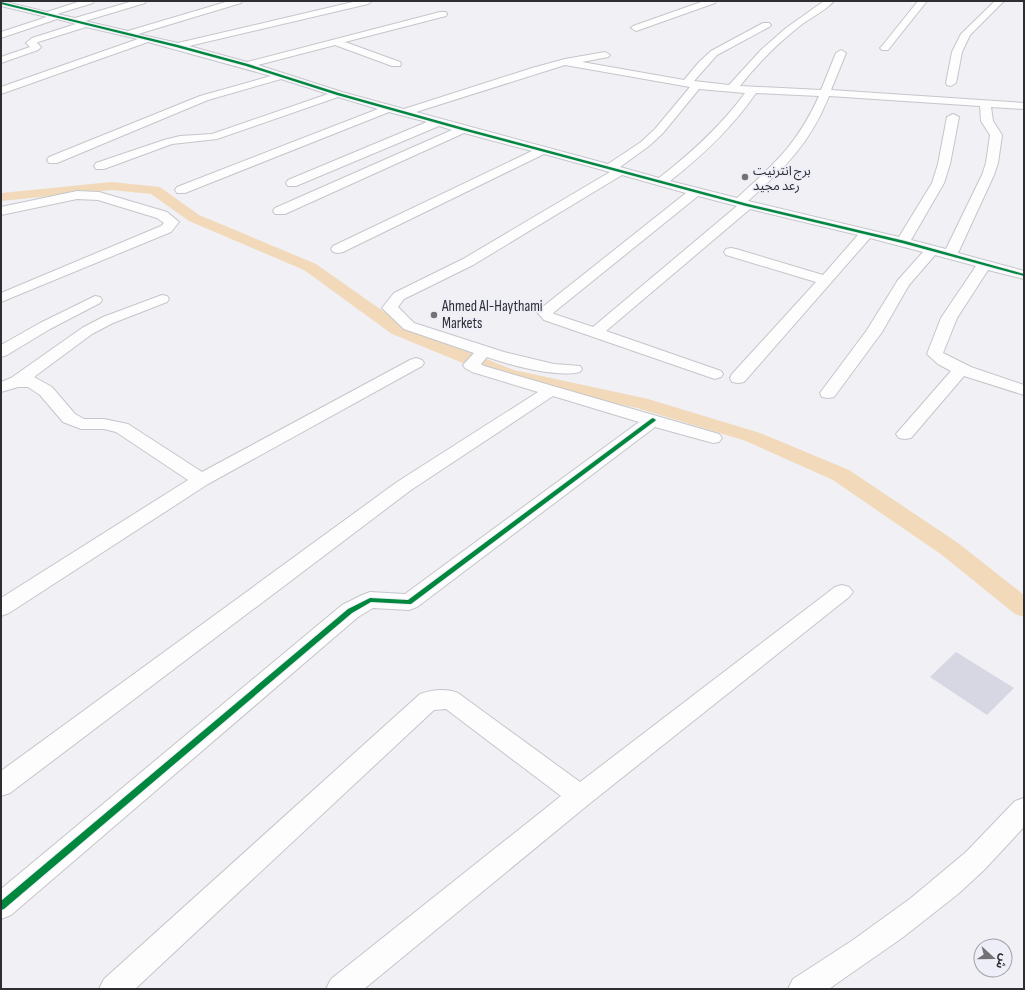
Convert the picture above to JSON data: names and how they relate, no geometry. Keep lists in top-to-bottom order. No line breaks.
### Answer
{"places":["برج انترنيت رعد مجيد","Ahmed Al-Haythami Markets"],"north":"right"}
